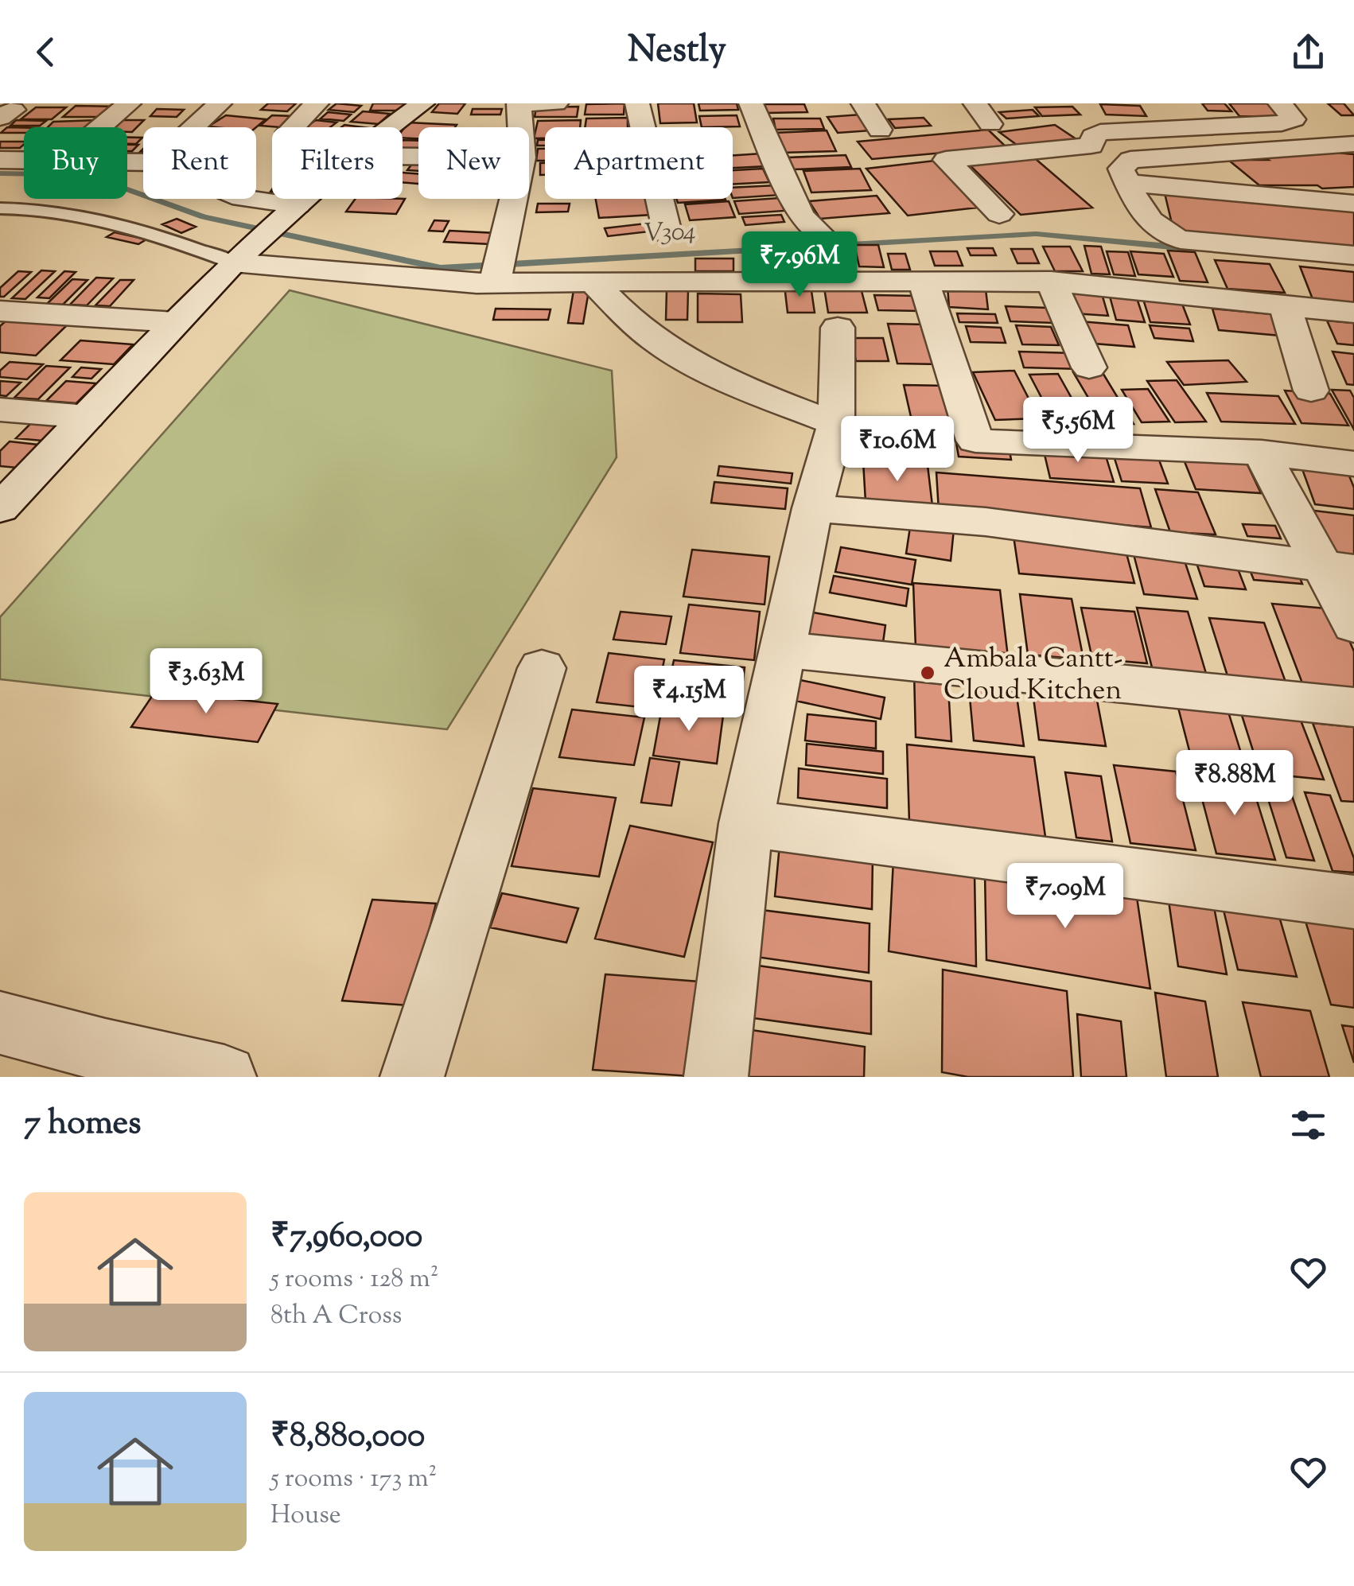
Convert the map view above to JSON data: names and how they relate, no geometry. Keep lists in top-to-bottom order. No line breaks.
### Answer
{"water":["V304"],"places":["Ambala Cantt- Cloud Kitchen"],"page":{"header":"Nestly","chip":["Buy","Rent","Filters","New","Apartment"],"price":["₹7.96M","₹5.56M","₹10.6M","₹3.63M","₹4.15M","₹8.88M","₹7.09M"],"heading":"7 homes","list":[{"name":"₹7,960,000","note":"5 rooms · 128 m² · 8th A Cross"},{"name":"₹8,880,000","note":"5 rooms · 173 m² · House"}]}}
